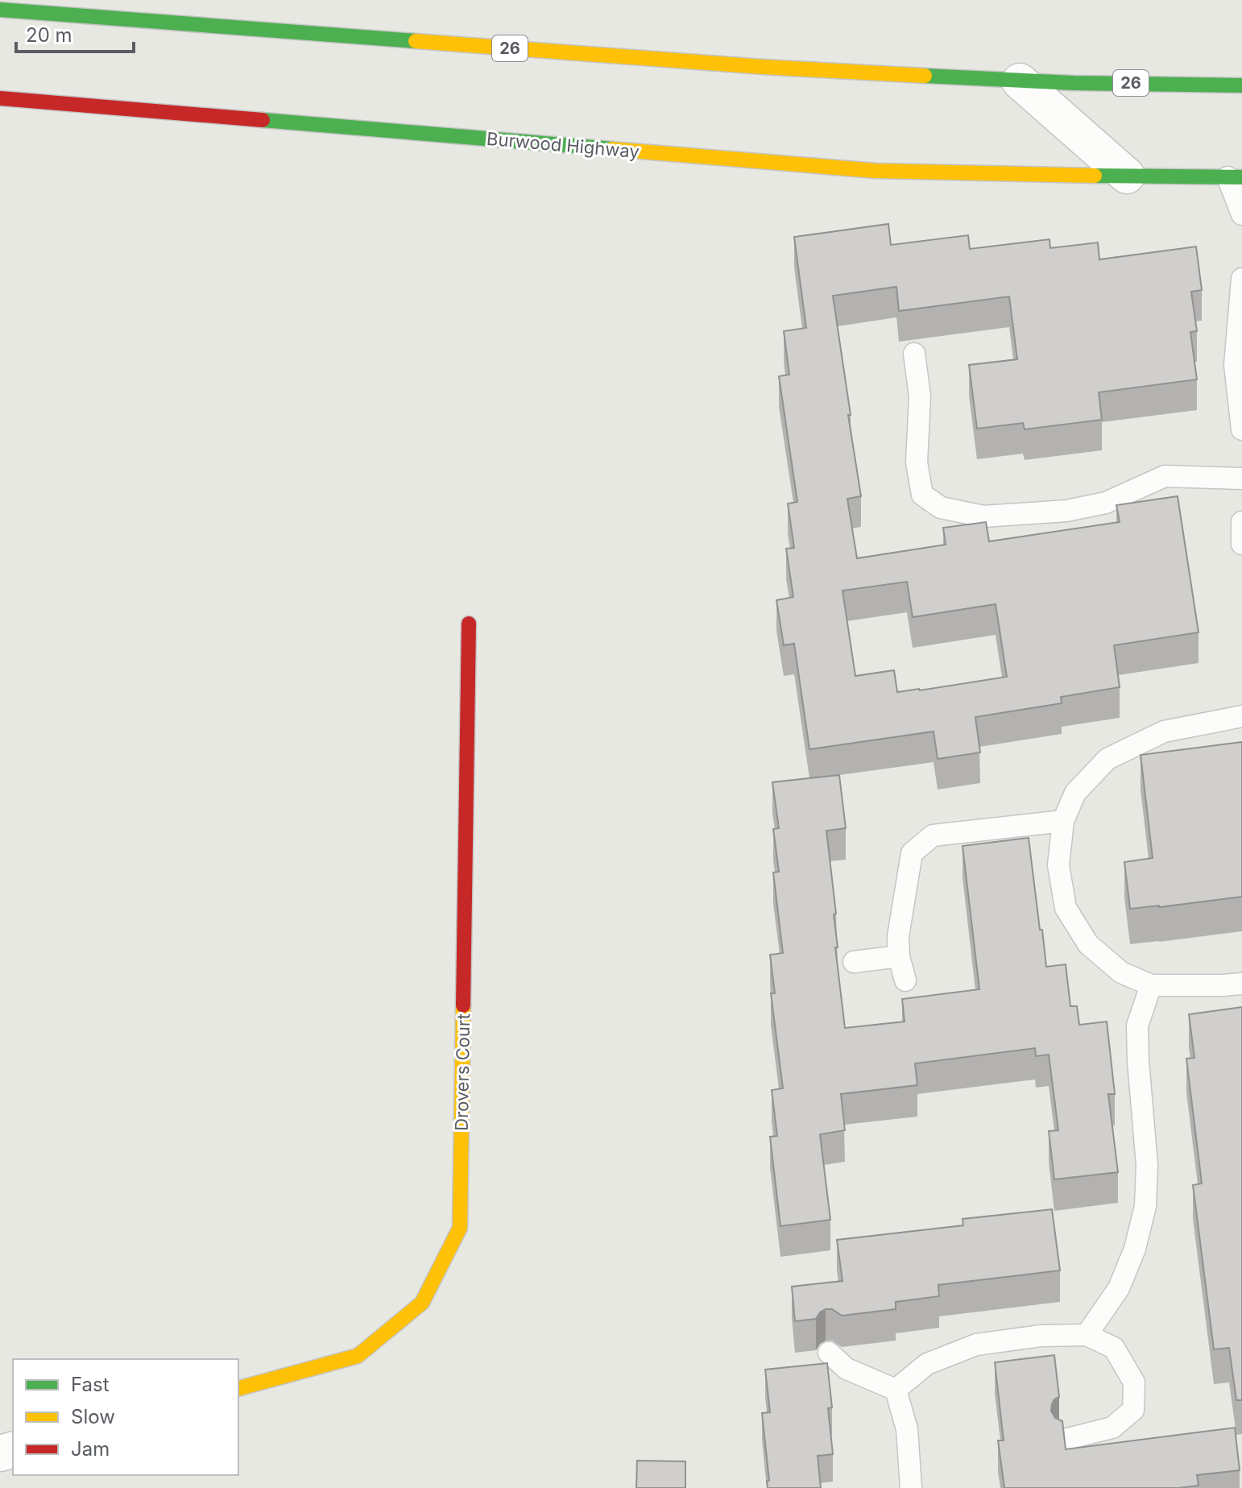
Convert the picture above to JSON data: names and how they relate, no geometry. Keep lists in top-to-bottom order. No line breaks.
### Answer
{"streets":{"main road":["26","Burwood Highway","Drovers Court"]},"legend":["Fast","Slow","Jam"],"scale_bar":"20 m"}
